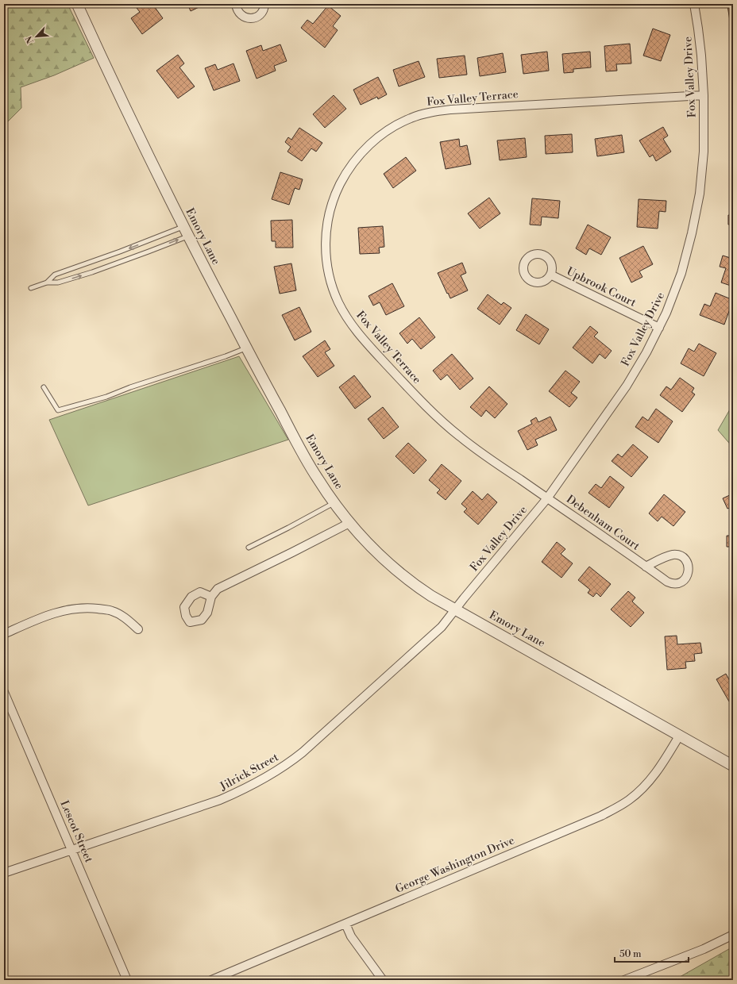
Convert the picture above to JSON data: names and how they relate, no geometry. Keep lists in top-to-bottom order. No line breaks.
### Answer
{"streets":{"street":["Fox Valley Drive","Fox Valley Terrace","Emory Lane","Upbrook Court","Debenham Court","Jilrick Street","Lescot Street","George Washington Drive"]},"crossings":[["Fox Valley Drive","Fox Valley Terrace"],["Fox Valley Drive","Emory Lane"],["Fox Valley Drive","Upbrook Court"],["Fox Valley Drive","Debenham Court"],["Fox Valley Drive","Jilrick Street"],["Fox Valley Terrace","Debenham Court"],["Emory Lane","Jilrick Street"],["Emory Lane","George Washington Drive"],["Jilrick Street","Lescot Street"]],"scale_bar":"50 m","north":"bottom left"}
